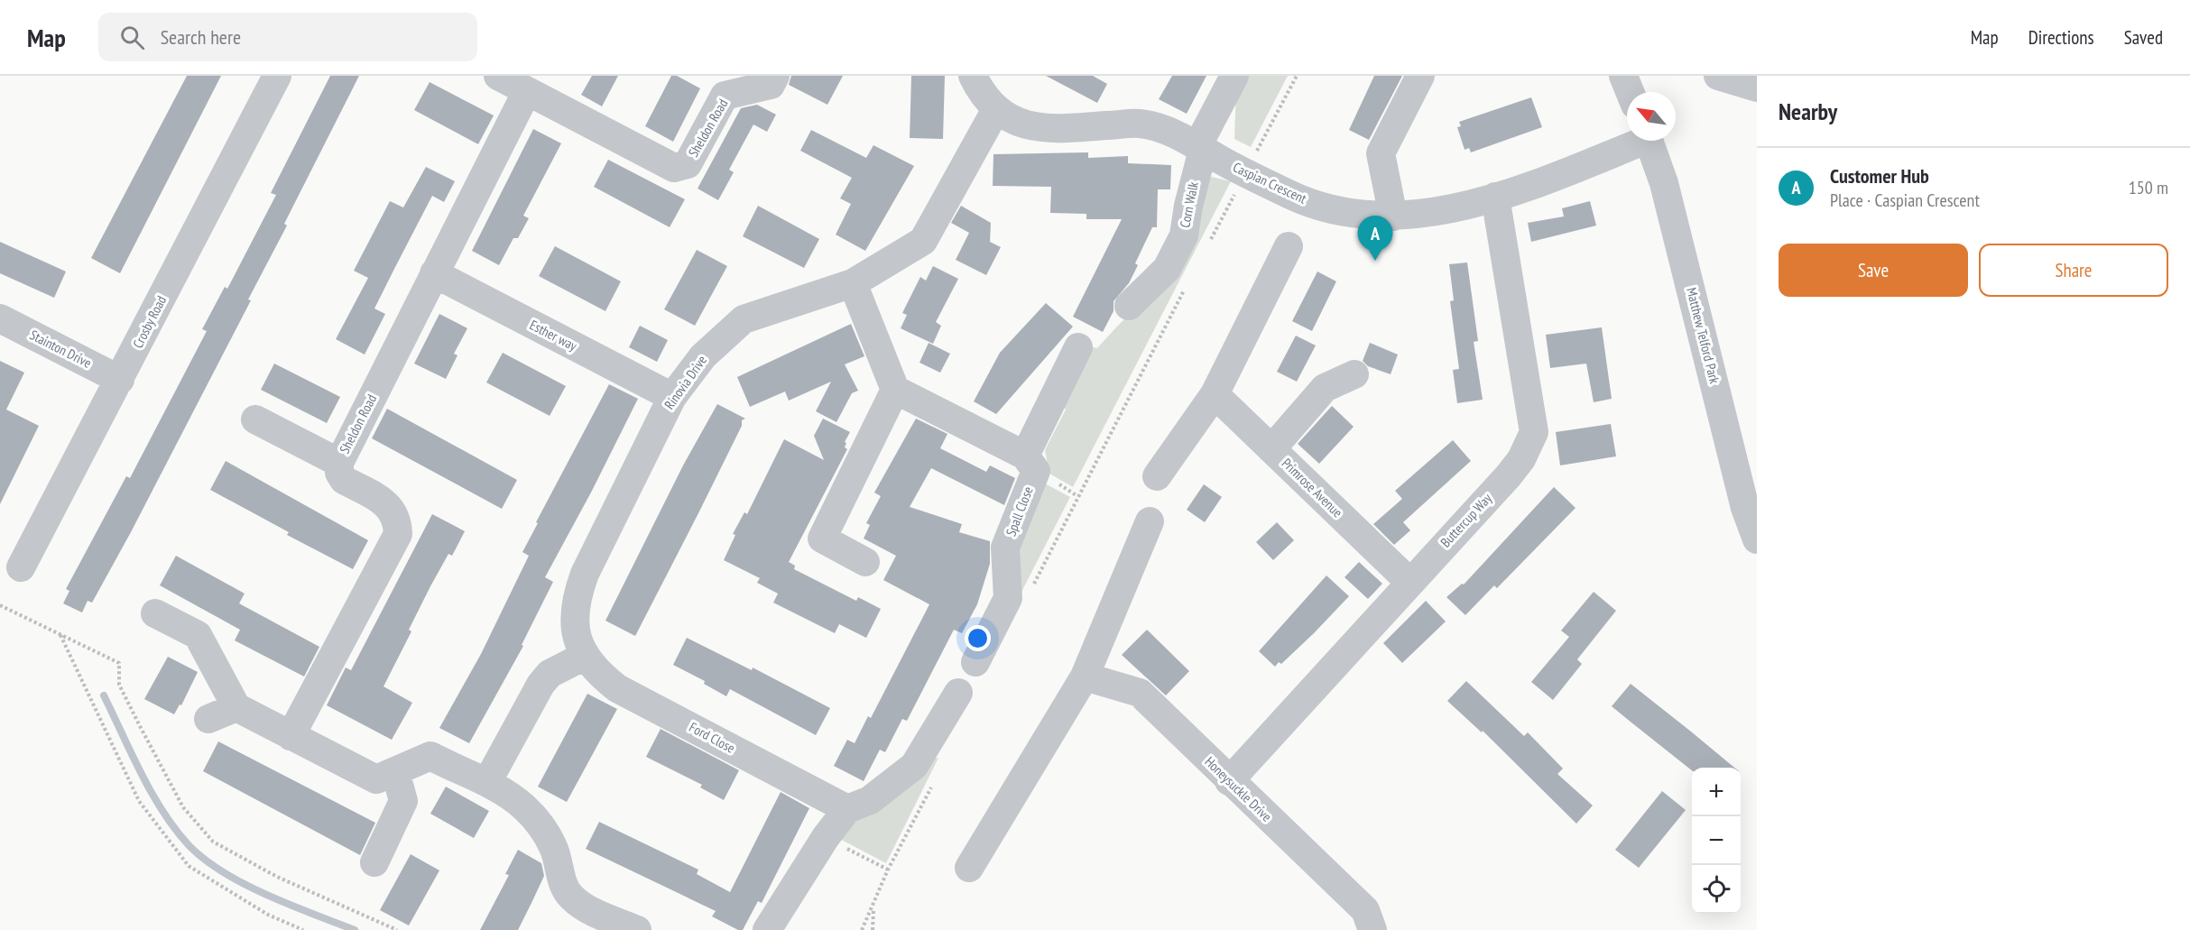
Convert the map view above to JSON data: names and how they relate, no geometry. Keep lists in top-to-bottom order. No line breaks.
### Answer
{"streets":{"street":["Sheldon Road","Caspian Crescent","Corn Walk","Crosby Road","Esther way","Matthew Telford Park","Stainton Drive","Rinovia Drive","Primrose Avenue","Spall Close","Buttercup Way","Ford Close","Honeysuckle Drive"]},"crossings":[["Sheldon Road","Esther way"],["Caspian Crescent","Corn Walk"],["Caspian Crescent","Rinovia Drive"],["Caspian Crescent","Buttercup Way"],["Crosby Road","Stainton Drive"],["Esther way","Rinovia Drive"],["Rinovia Drive","Ford Close"],["Primrose Avenue","Buttercup Way"],["Buttercup Way","Honeysuckle Drive"]],"north":"top left","page":{"header":"Map","search":"Search here","nav":["Map","Directions","Saved"],"heading":"Nearby","list":[{"mark":"A","name":"Customer Hub","note":"Place · Caspian Crescent","value":"150 m"}],"pins":"A","buttons":["Save","Share"],"map_buttons":["+","−"]}}
